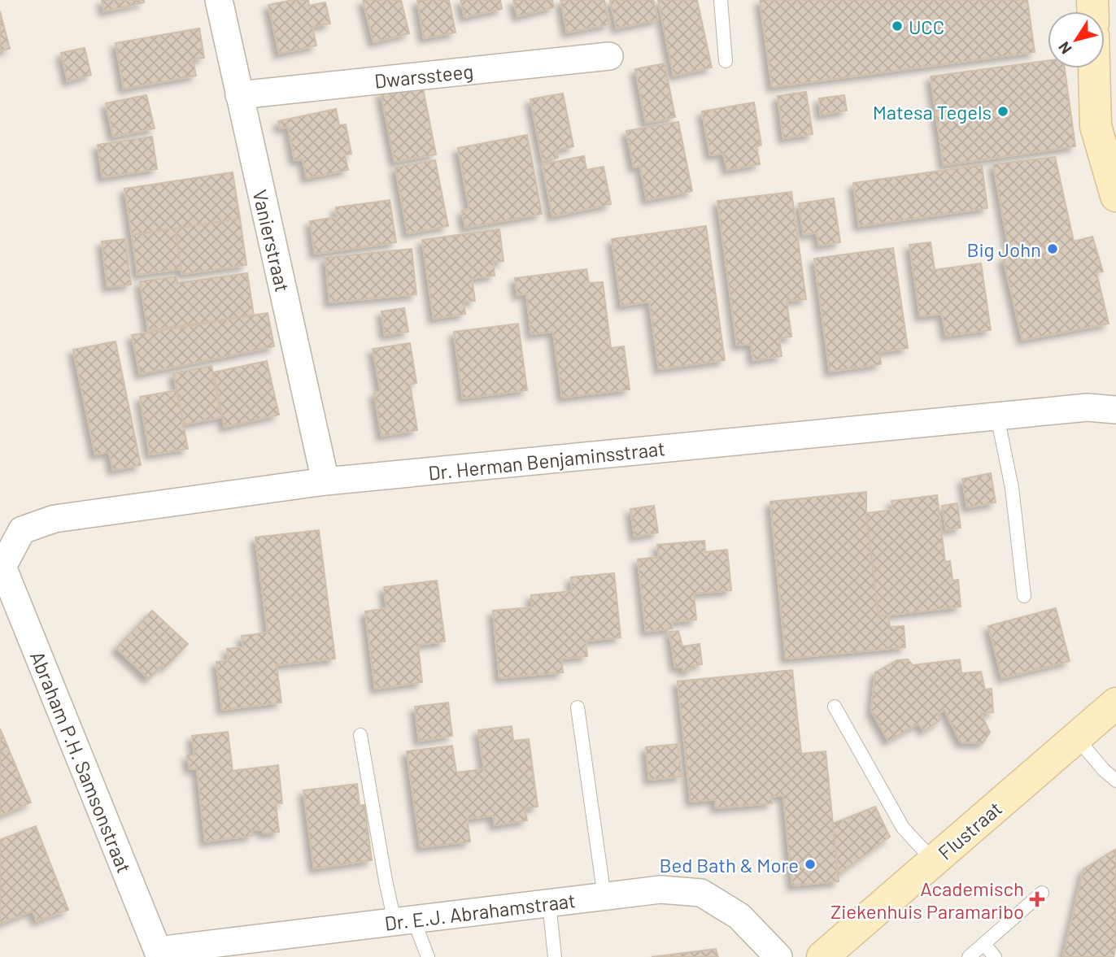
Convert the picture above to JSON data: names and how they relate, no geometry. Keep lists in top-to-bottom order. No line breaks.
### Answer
{"streets":{"street":["Dwarssteeg","Vanierstraat","Dr. Herman Benjaminsstraat","Abraham P.H. Samsonstraat","Flustraat","Dr. E.J. Abrahamstraat"]},"crossings":[["Dwarssteeg","Vanierstraat"],["Vanierstraat","Dr. Herman Benjaminsstraat"],["Dr. Herman Benjaminsstraat","Abraham P.H. Samsonstraat"],["Abraham P.H. Samsonstraat","Dr. E.J. Abrahamstraat"]],"places":{"other":["UCC","Matesa Tegels","Big John","Bed Bath & More"],"health":["Academisch Ziekenhuis Paramaribo"]},"north":"bottom left"}
